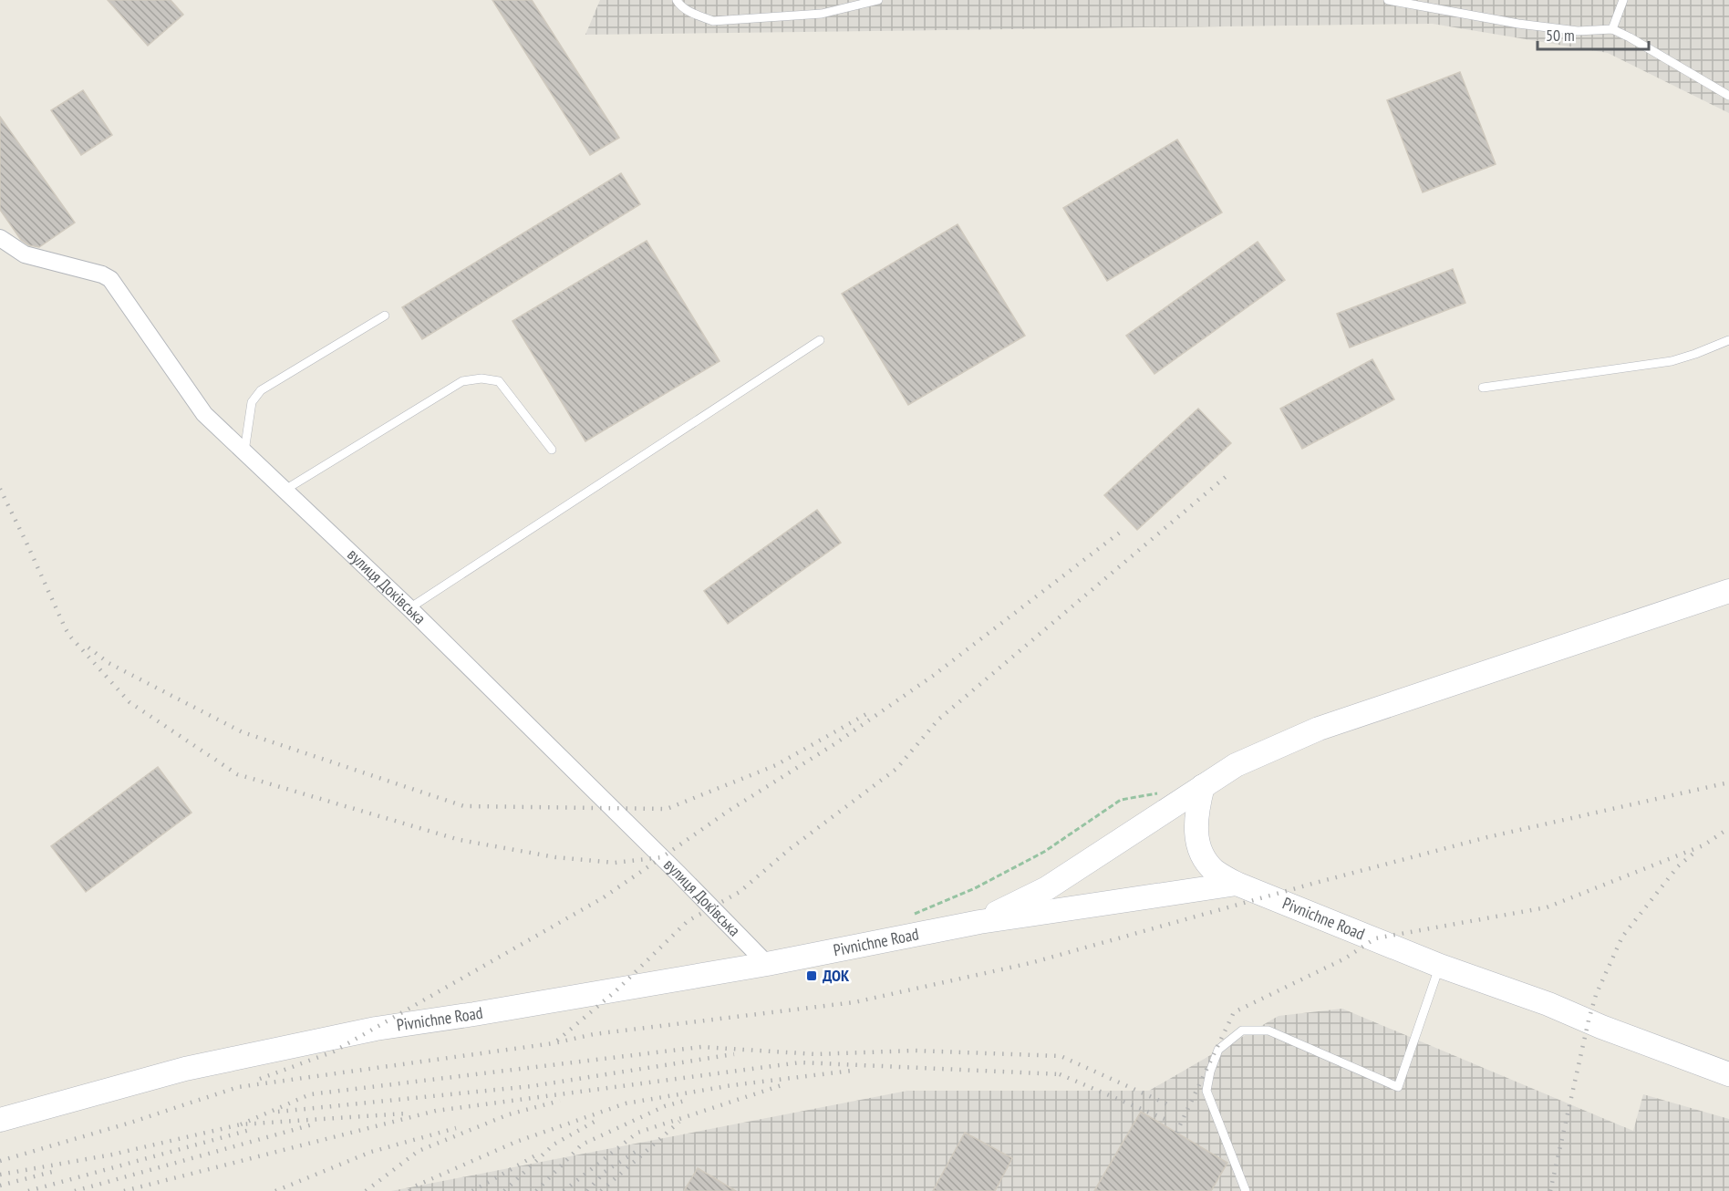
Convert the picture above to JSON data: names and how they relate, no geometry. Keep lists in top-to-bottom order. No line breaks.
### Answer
{"streets":{"main road":["Pivnichne Road"],"street":["вулиця Доківська"]},"crossings":[["вулиця Доківська","Pivnichne Road"]],"places":{"transit":["ДОК"]},"scale_bar":"50 m"}
